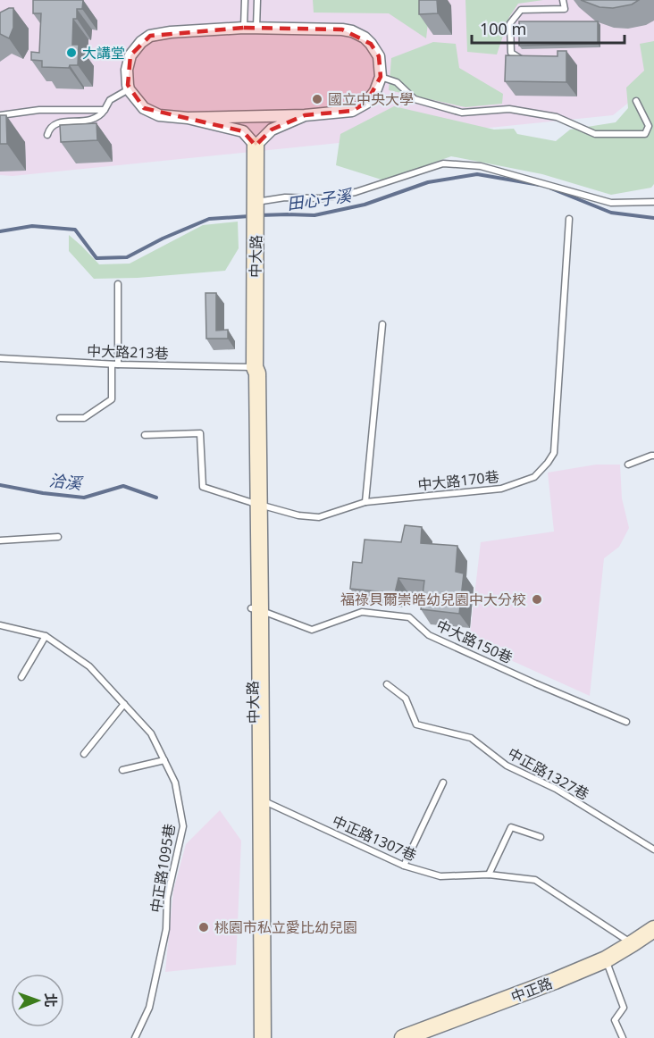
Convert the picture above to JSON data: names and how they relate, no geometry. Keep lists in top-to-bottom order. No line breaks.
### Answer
{"streets":{"street":["中大路","中正路"],"lane":["中大路213巷","中大路170巷","中大路150巷","中正路1327巷","中正路1307巷","中正路1095巷"]},"crossings":[["中大路","中大路213巷"],["中大路","中大路170巷"],["中大路","中大路150巷"],["中大路","中正路1307巷"],["中正路1307巷","中正路"]],"water":["田心子溪","洽溪"],"places":["大講堂","國立中央大學","福祿貝爾崇皓幼兒園中大分校","桃園市私立愛比幼兒園"],"scale_bar":"100 m","north":"right"}
